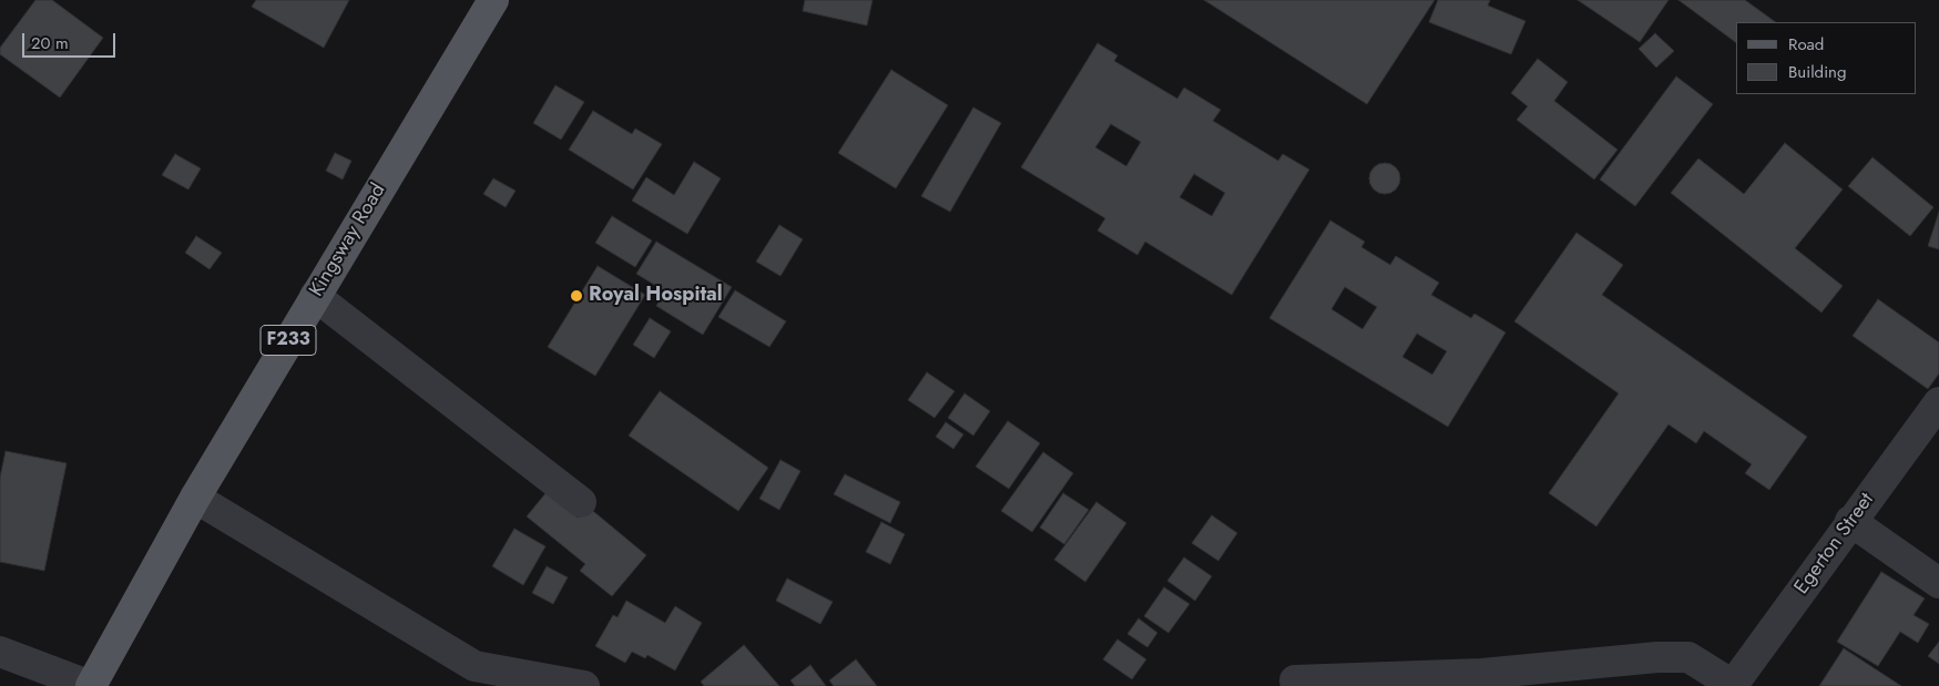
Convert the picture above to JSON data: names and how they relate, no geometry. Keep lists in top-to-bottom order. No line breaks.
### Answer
{"streets":{"main road":["Kingsway Road","F233"],"street":["Egerton Street"]},"places":["Royal Hospital"],"legend":["Road","Building"],"scale_bar":"20 m"}
